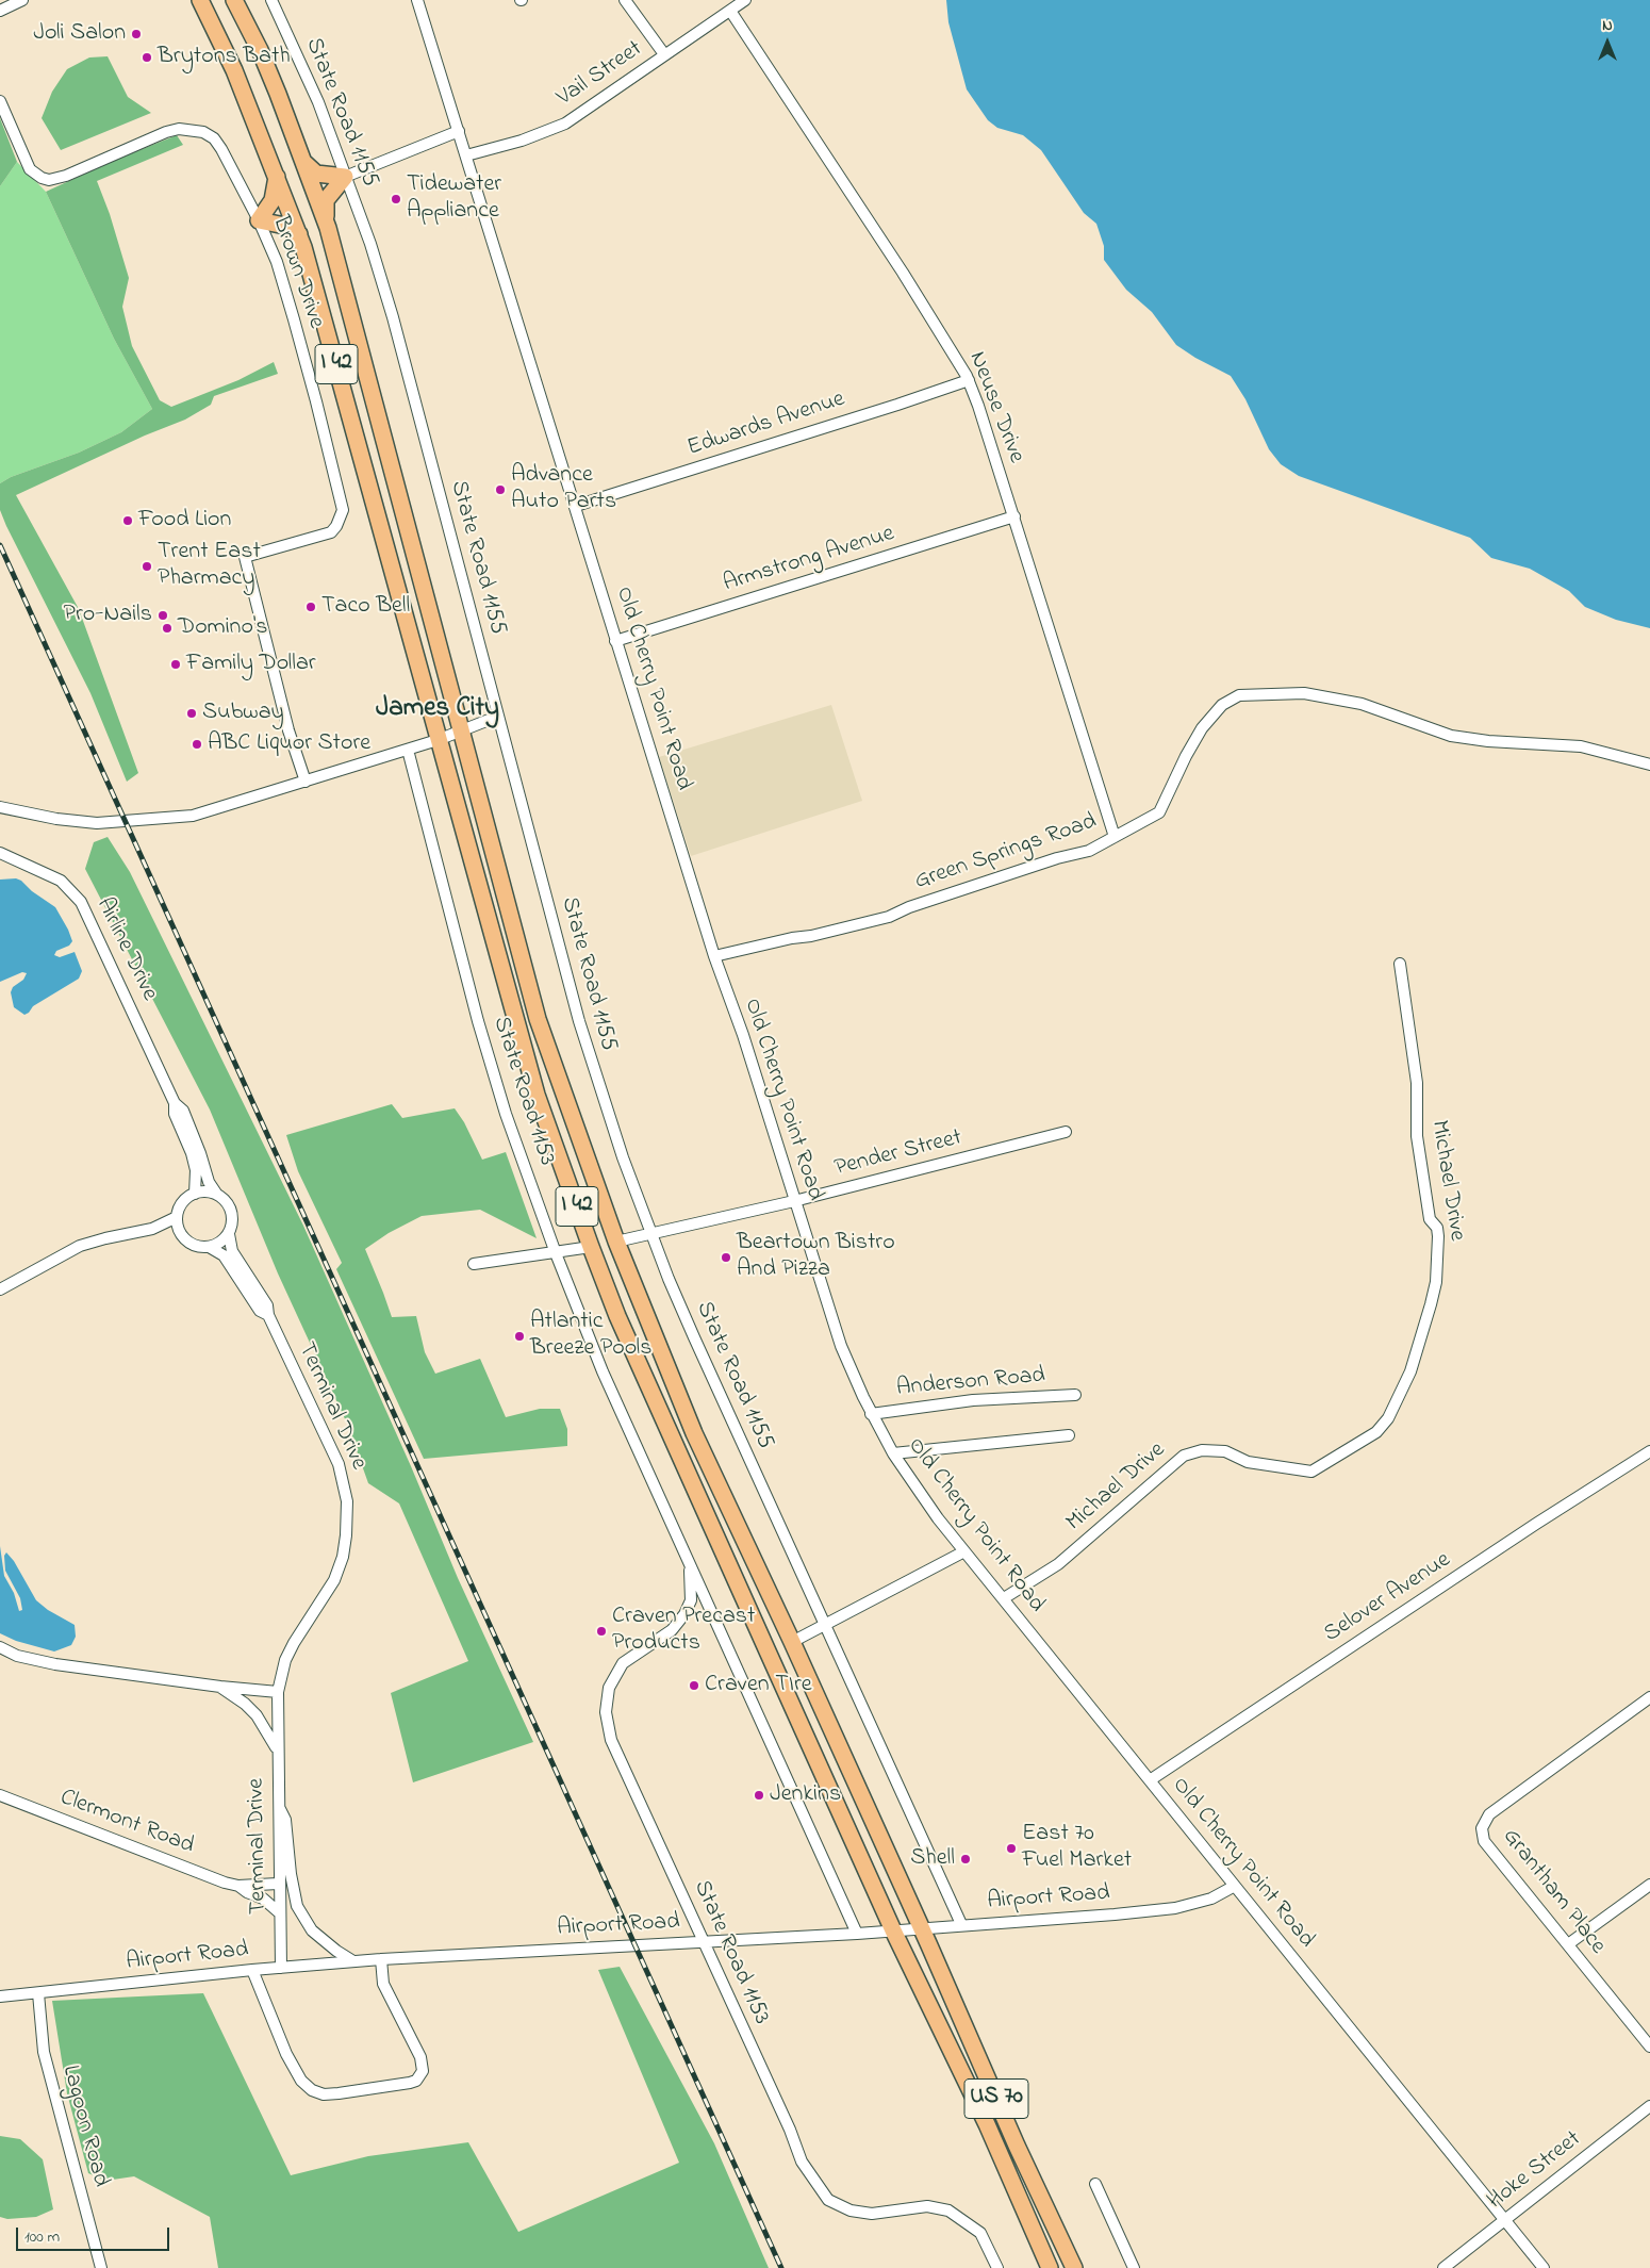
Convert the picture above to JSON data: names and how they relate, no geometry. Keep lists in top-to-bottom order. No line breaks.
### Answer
{"streets":{"highway":["I 42","US 70"],"street":["Vail Street","State Road 1155","Brown Drive","Neuse Drive","Edwards Avenue","Armstrong Avenue","Old Cherry Point Road","Green Springs Road","Airline Drive","State Road 1153","Pender Street","Michael Drive","Anderson Road","Terminal Drive","Selover Avenue","Clermont Road","Grantham Place","Airport Road","Lagoon Road","Hoke Street"]},"crossings":[["Vail Street","Neuse Drive"],["Vail Street","Old Cherry Point Road"],["State Road 1155","Pender Street"],["State Road 1155","Airport Road"],["I 42","Airport Road"],["Neuse Drive","Edwards Avenue"],["Neuse Drive","Armstrong Avenue"],["Neuse Drive","Green Springs Road"],["Edwards Avenue","Old Cherry Point Road"],["Armstrong Avenue","Old Cherry Point Road"],["Old Cherry Point Road","Green Springs Road"],["Old Cherry Point Road","Pender Street"],["Old Cherry Point Road","Michael Drive"],["Old Cherry Point Road","Anderson Road"],["Old Cherry Point Road","Selover Avenue"],["Old Cherry Point Road","Airport Road"],["Old Cherry Point Road","Hoke Street"],["Airline Drive","Terminal Drive"],["State Road 1153","Airport Road"],["Pender Street","US 70"],["Terminal Drive","Clermont Road"],["Terminal Drive","Airport Road"],["Airport Road","US 70"],["Airport Road","Lagoon Road"]],"districts":["James City"],"places":["Joli Salon","Brytons Bath","Tidewater Appliance","Advance Auto Parts","Food Lion","Trent East Pharmacy","Taco Bell","Pro-Nails","Domino's","Family Dollar","Subway","ABC Liquor Store","Beartown Bistro And Pizza","Atlantic Breeze Pools","Craven Precast Products","Craven TIre","Jenkins","East 70 Fuel Market","Shell"],"scale_bar":"100 m","north":"top"}
